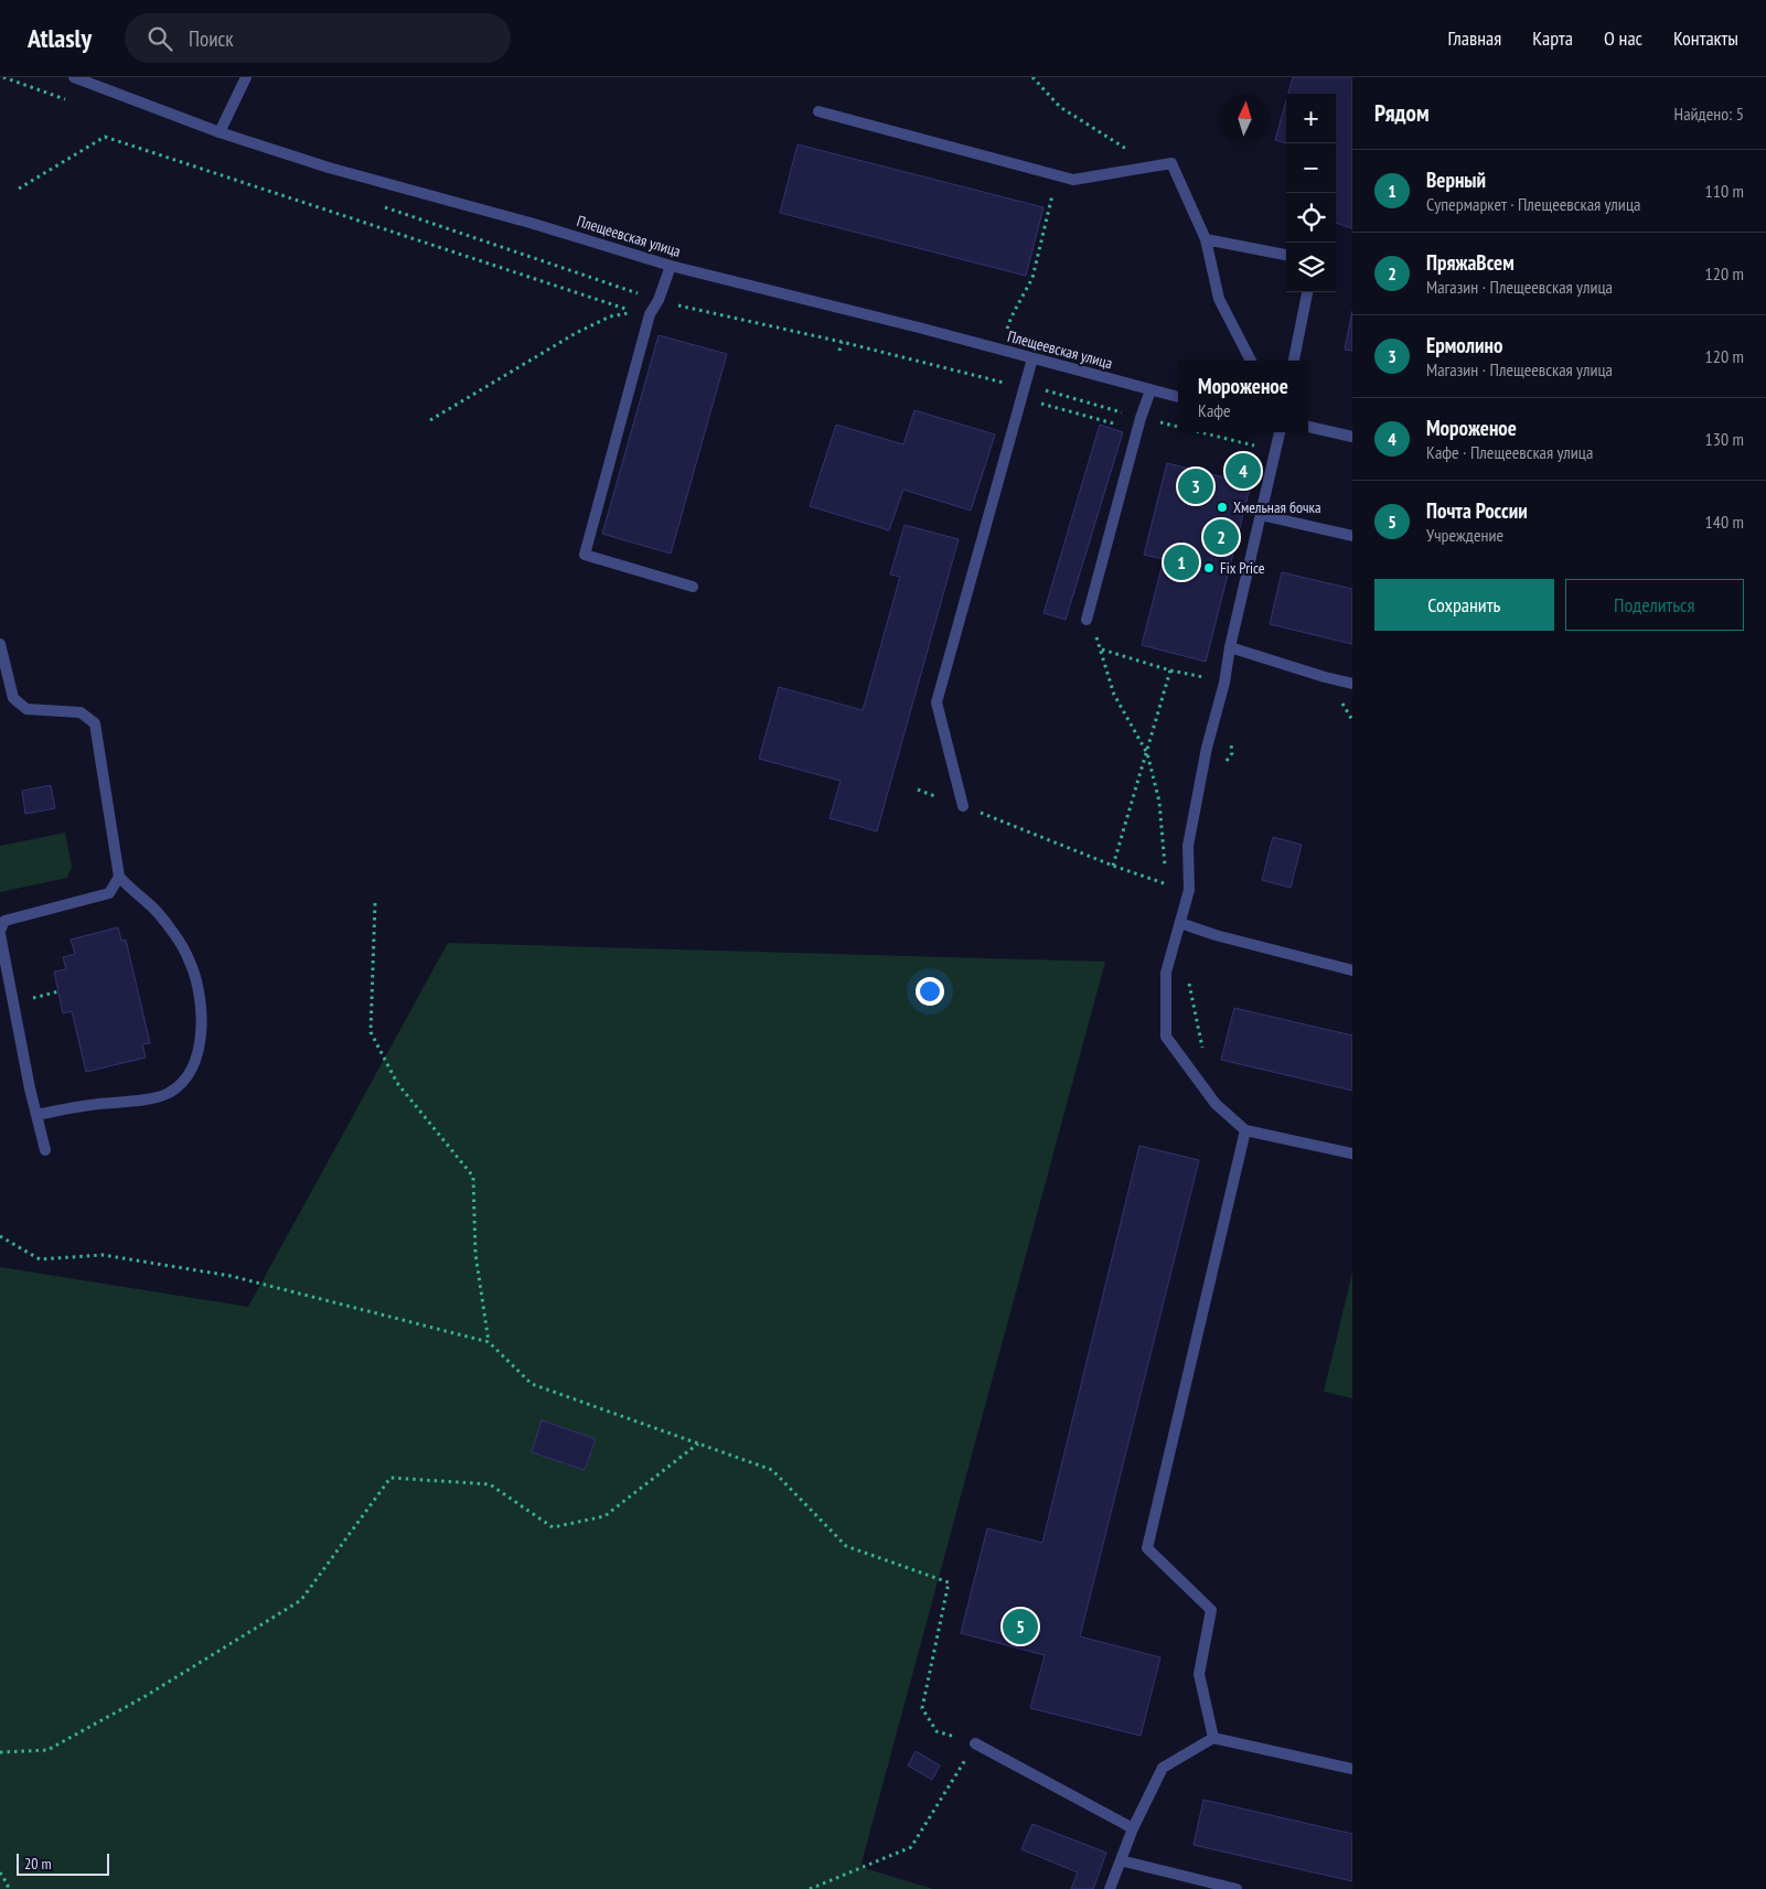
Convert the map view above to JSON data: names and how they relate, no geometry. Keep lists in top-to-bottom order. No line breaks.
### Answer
{"streets":{"street":["Плещеевская улица"]},"places":["Хмельная бочка","Fix Price"],"scale_bar":"20 m","north":"top","page":{"header":"Atlasly","search":"Поиск","nav":["Главная","Карта","О нас","Контакты"],"heading":["Рядом","Найдено: 5"],"map_buttons":["+","−"],"list":[{"mark":"1","name":"Верный","note":"Супермаркет · Плещеевская улица","value":"110 m"},{"mark":"2","name":"ПряжаВсем","note":"Магазин · Плещеевская улица","value":"120 m"},{"mark":"3","name":"Ермолино","note":"Магазин · Плещеевская улица","value":"120 m"},{"mark":"4","name":"Мороженое","note":"Кафе · Плещеевская улица","value":"130 m"},{"mark":"5","name":"Почта России","note":"Учреждение","value":"140 m"}],"popup":["Мороженое","Кафе"],"pins":["4","3","2","1","5"],"buttons":["Сохранить","Поделиться"],"scale":"20 m"}}
